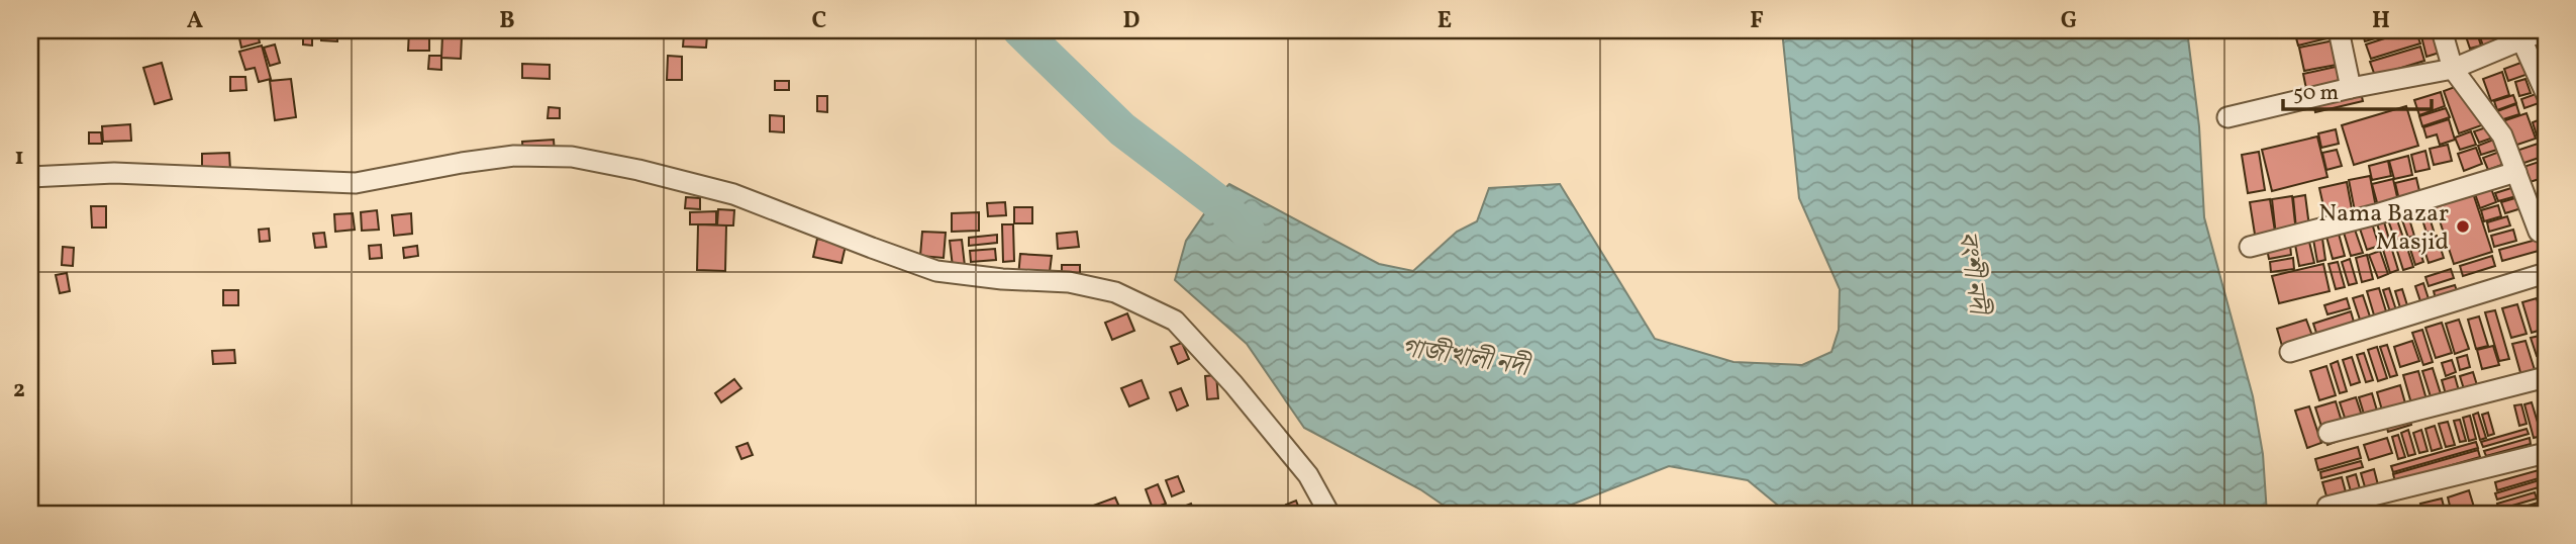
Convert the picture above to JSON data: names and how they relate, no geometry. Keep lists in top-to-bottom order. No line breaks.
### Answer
{"water":["বংশী নদী","গাজীখালী নদী"],"places":["Nama Bazar Masjid"],"scale_bar":"50 m","grid":{"columns":["A","B","C","D","E","F","G","H"],"rows":["1","2"]}}
